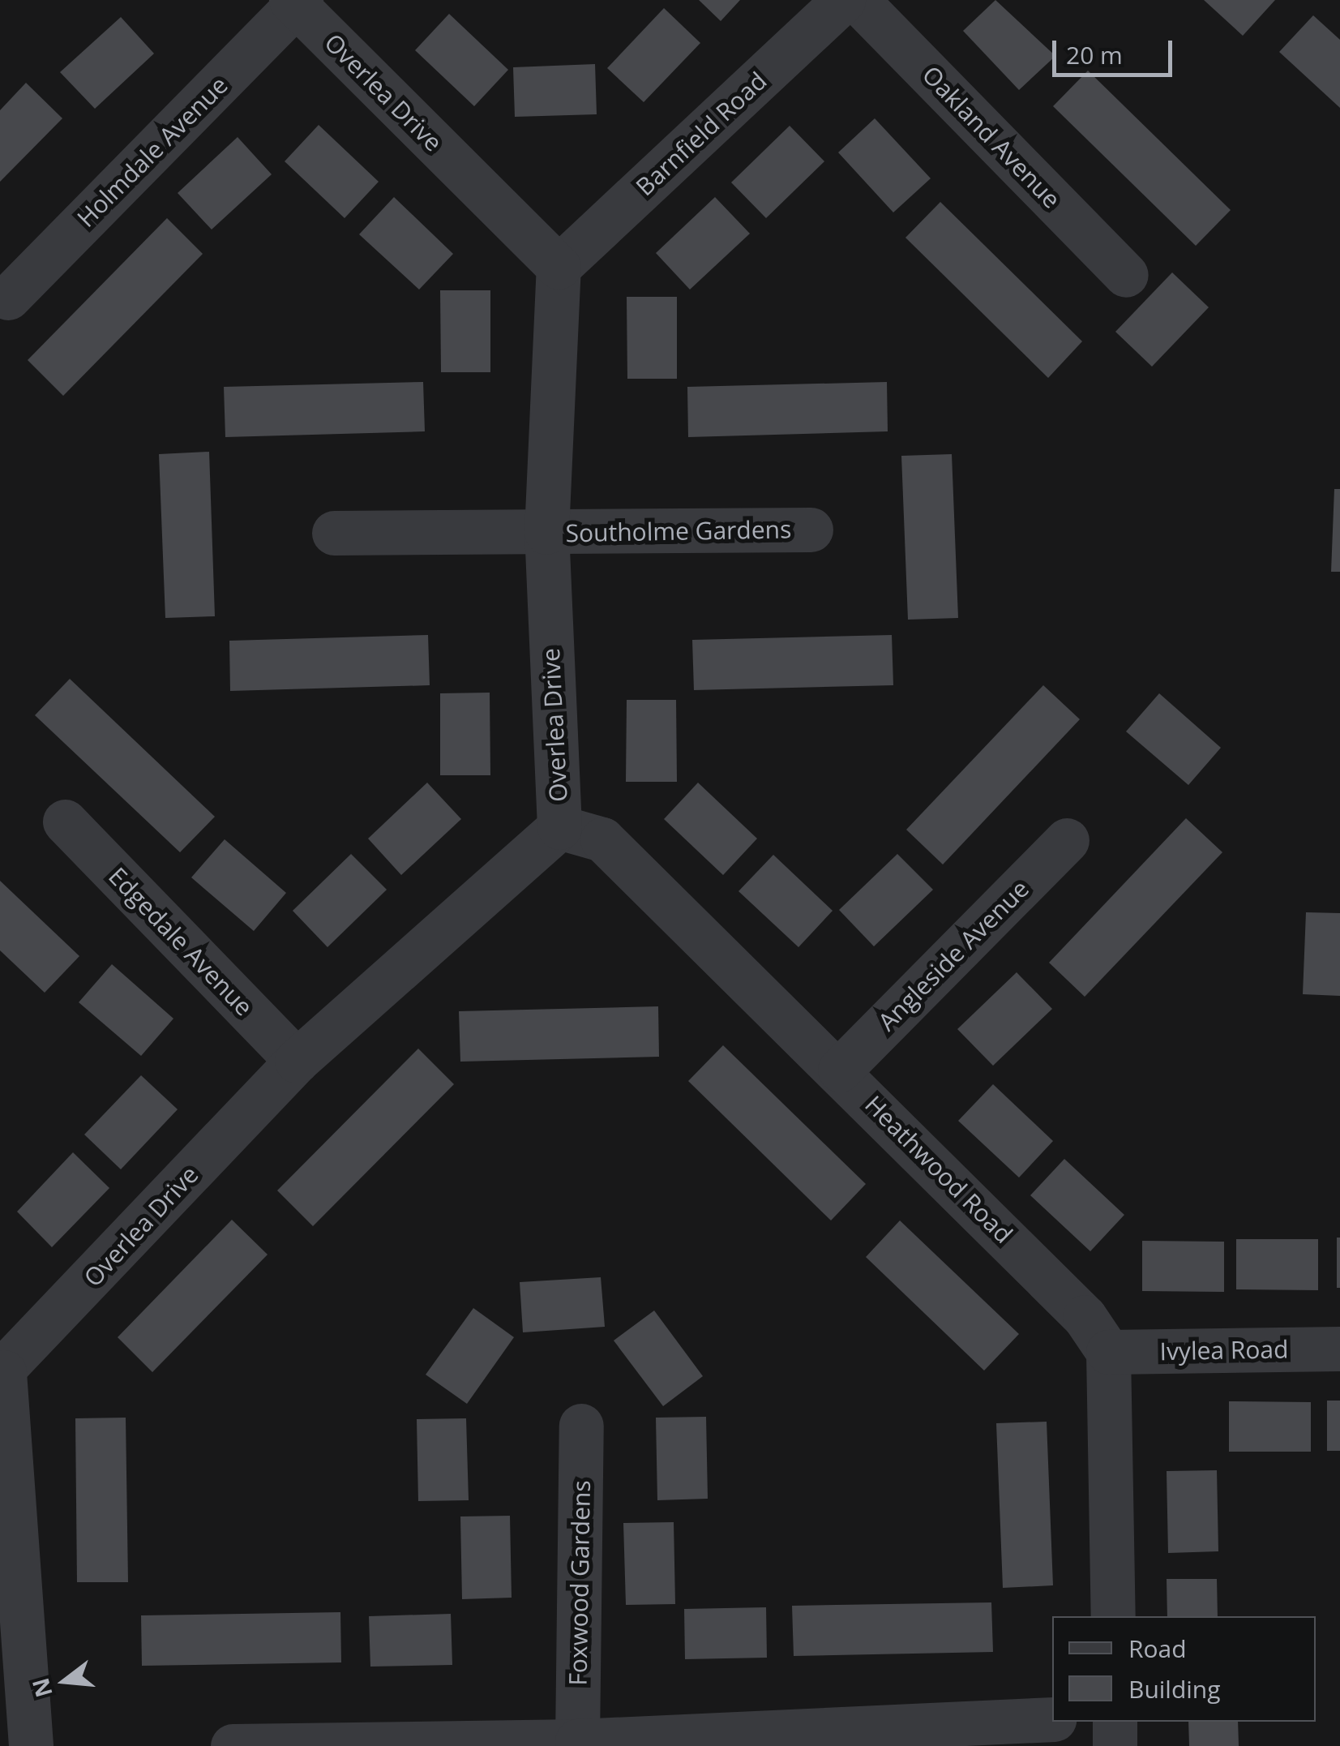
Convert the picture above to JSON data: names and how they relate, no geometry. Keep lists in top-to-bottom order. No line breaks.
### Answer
{"streets":{"street":["Overlea Drive","Barnfield Road","Oakland Avenue","Holmdale Avenue","Southolme Gardens","Edgedale Avenue","Angleside Avenue","Heathwood Road","Ivylea Road","Foxwood Gardens"]},"crossings":[["Overlea Drive","Barnfield Road"],["Overlea Drive","Holmdale Avenue"],["Overlea Drive","Southolme Gardens"],["Overlea Drive","Edgedale Avenue"],["Overlea Drive","Heathwood Road"],["Angleside Avenue","Heathwood Road"],["Heathwood Road","Ivylea Road"]],"legend":["Road","Building"],"scale_bar":"20 m","north":"left"}
